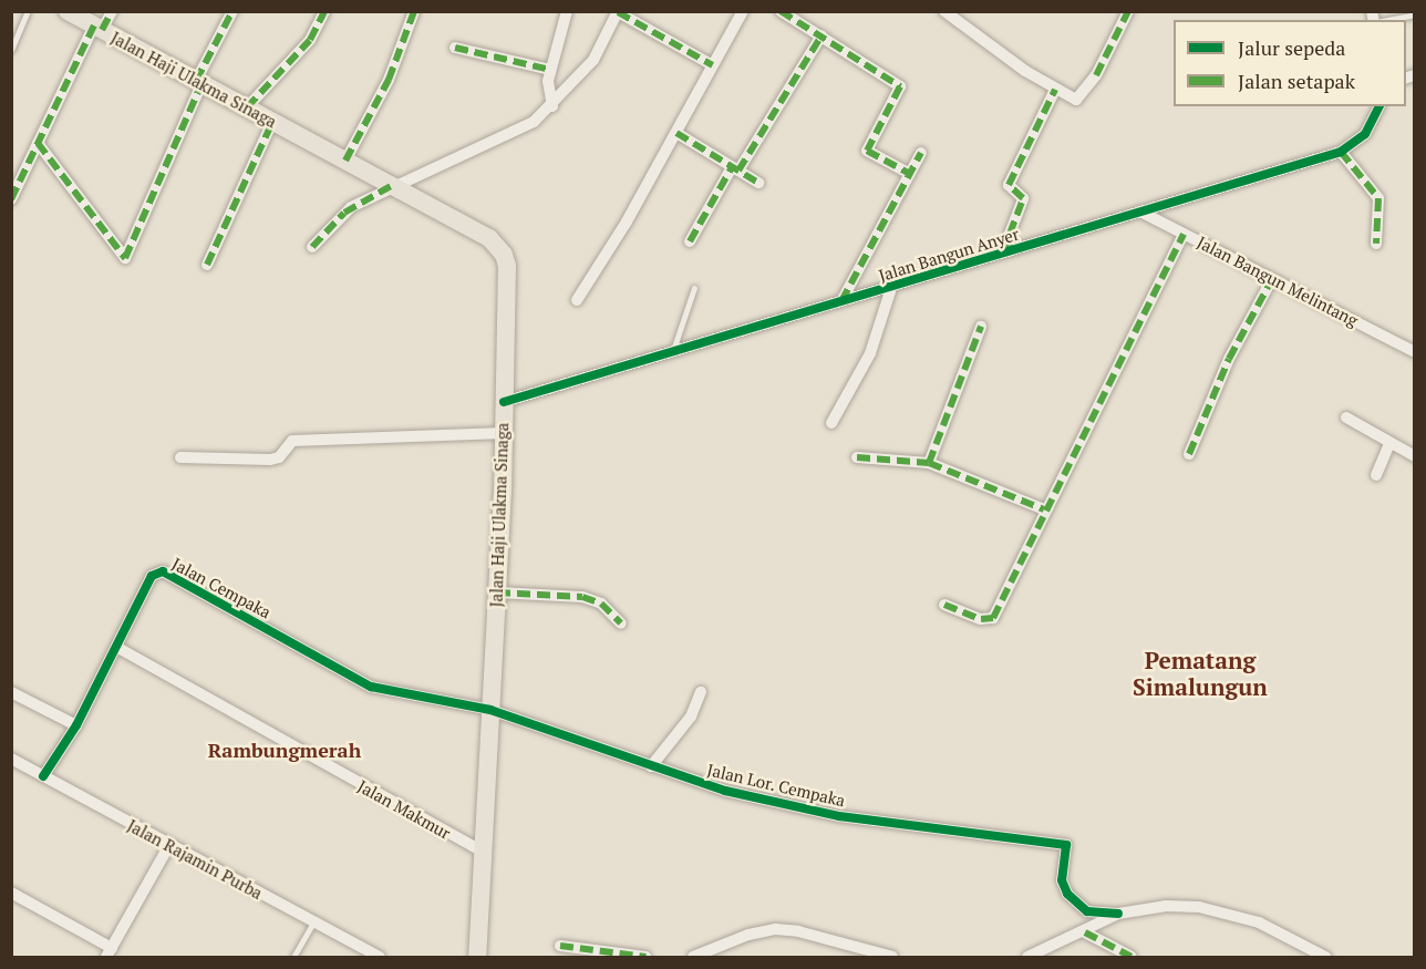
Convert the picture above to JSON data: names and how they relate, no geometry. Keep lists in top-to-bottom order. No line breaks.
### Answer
{"streets":{"main road":["Jalan Haji Ulakma Sinaga"],"street":["Jalan Bangun Anyer","Jalan Bangun Melintang","Jalan Cempaka","Jalan Lor. Cempaka","Jalan Makmur","Jalan Rajamin Purba"]},"crossings":[["Jalan Haji Ulakma Sinaga","Jalan Bangun Anyer"],["Jalan Haji Ulakma Sinaga","Jalan Cempaka"],["Jalan Haji Ulakma Sinaga","Jalan Lor. Cempaka"],["Jalan Haji Ulakma Sinaga","Jalan Makmur"],["Jalan Bangun Anyer","Jalan Bangun Melintang"],["Jalan Cempaka","Jalan Lor. Cempaka"],["Jalan Cempaka","Jalan Makmur"],["Jalan Cempaka","Jalan Rajamin Purba"]],"districts":["Pematang Simalungun","Rambungmerah"],"legend":["Jalur sepeda","Jalan setapak"]}
